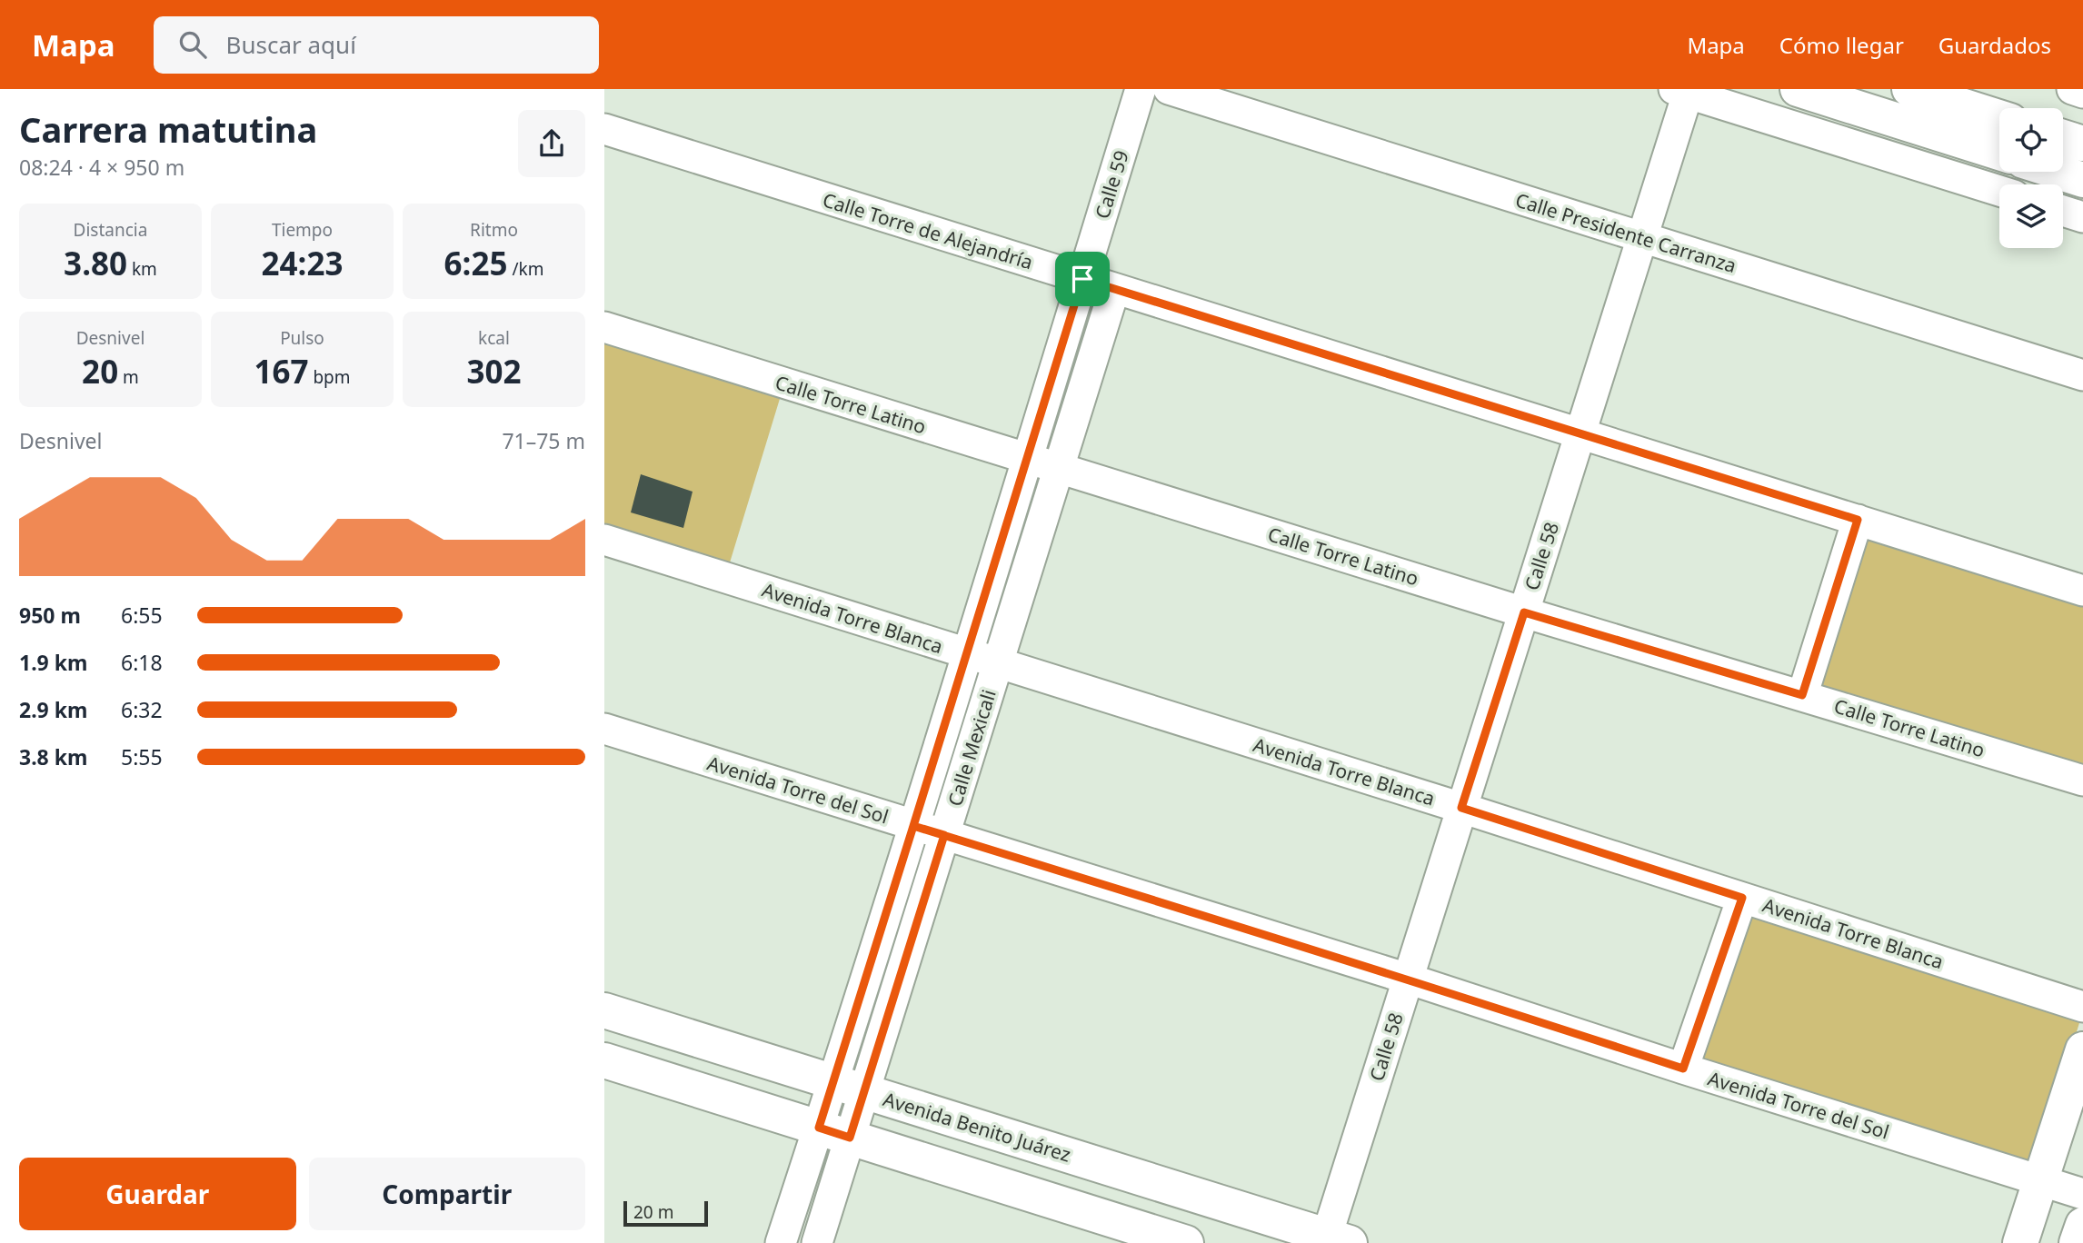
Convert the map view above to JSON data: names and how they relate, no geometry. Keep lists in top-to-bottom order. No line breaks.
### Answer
{"streets":{"main road":["Avenida Benito Juárez"],"street":["Calle 59","Calle Torre de Alejandría","Calle Presidente Carranza","Calle Torre Latino","Calle 58","Avenida Torre Blanca","Calle Mexicali","Avenida Torre del Sol"]},"crossings":[["Calle 59","Calle Torre de Alejandría"],["Calle 59","Calle Mexicali"],["Calle Torre de Alejandría","Calle 58"],["Calle Torre de Alejandría","Calle Mexicali"],["Calle Presidente Carranza","Calle 58"],["Calle Torre Latino","Calle 58"],["Calle Torre Latino","Calle Mexicali"],["Calle 58","Avenida Torre Blanca"],["Calle 58","Avenida Torre del Sol"],["Calle 58","Avenida Benito Juárez"],["Avenida Torre Blanca","Calle Mexicali"],["Calle Mexicali","Avenida Torre del Sol"],["Calle Mexicali","Avenida Benito Juárez"]],"scale_bar":"20 m","page":{"header":"Mapa","search":"Buscar aquí","nav":["Mapa","Cómo llegar","Guardados"],"heading":["Carrera matutina","08:24 · 4 × 950 m"],"stats":[["Distancia","3.80 km"],["Tiempo","24:23"],["Ritmo","6:25 /km"],["Desnivel","20 m"],["Pulso","167 bpm"],["kcal","302"]],"chart":["Desnivel","71–75 m"],"list":[{"name":"950 m","note":"6:55"},{"name":"1.9 km","note":"6:18"},{"name":"2.9 km","note":"6:32"},{"name":"3.8 km","note":"5:55"}],"buttons":["Guardar","Compartir"],"scale":"20 m"}}
